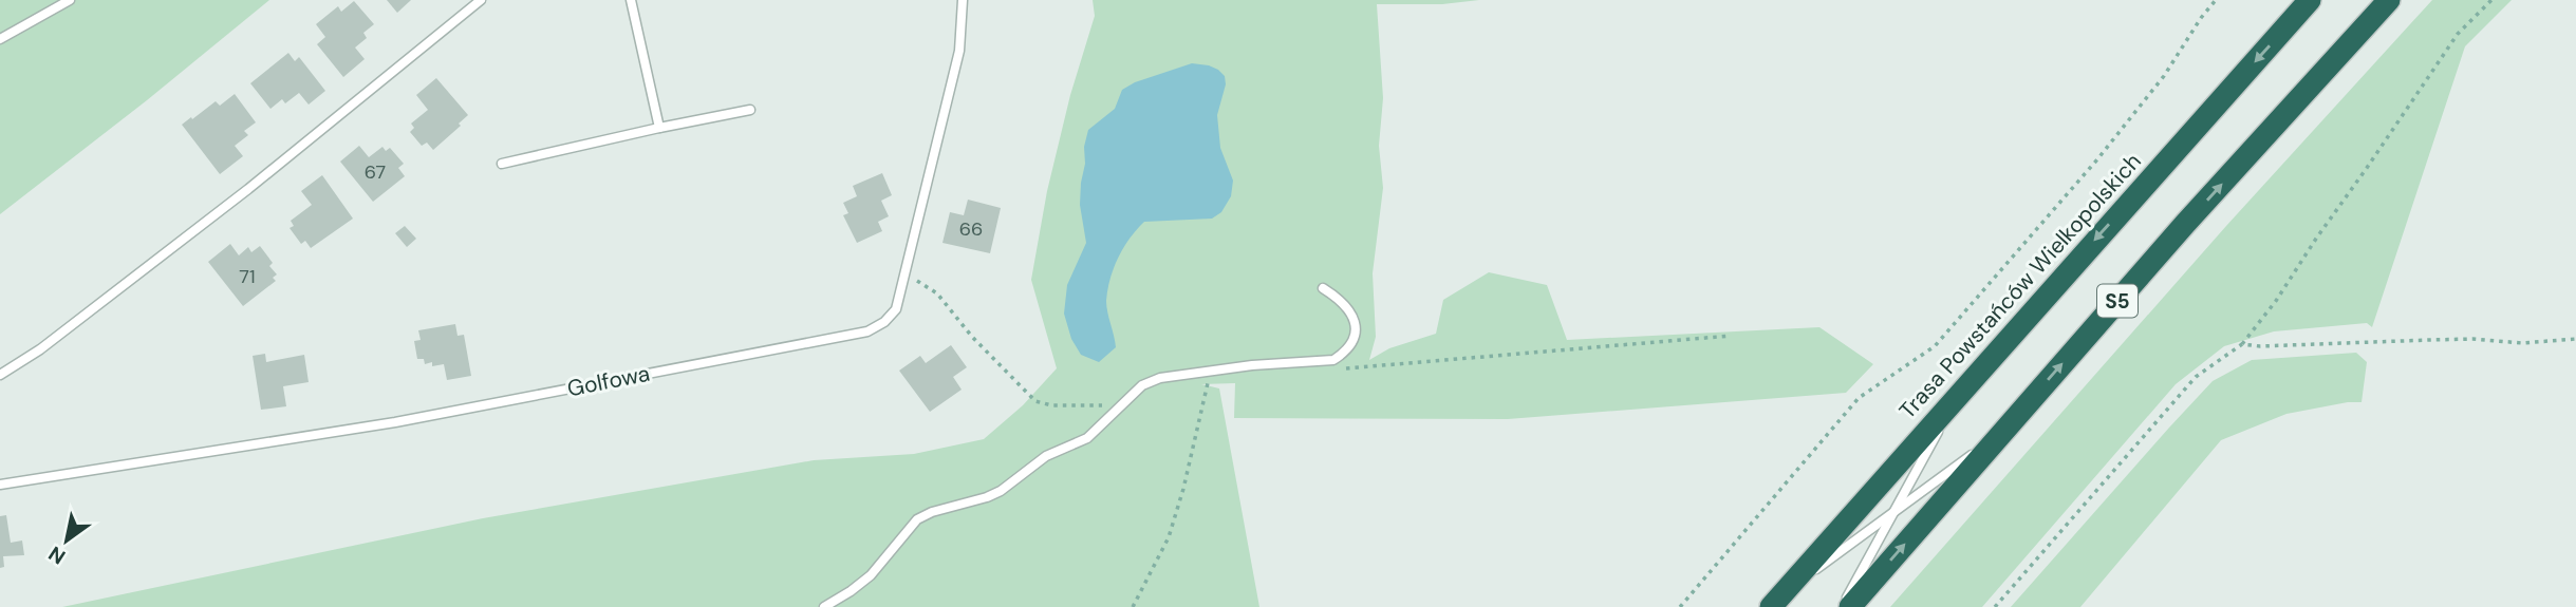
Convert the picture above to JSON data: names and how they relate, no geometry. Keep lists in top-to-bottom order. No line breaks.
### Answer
{"streets":{"highway":["Trasa Powstańców Wielkopolskich","S5"],"lane":["Golfowa"]},"house_numbers":["67","66","71"],"north":"bottom left"}
